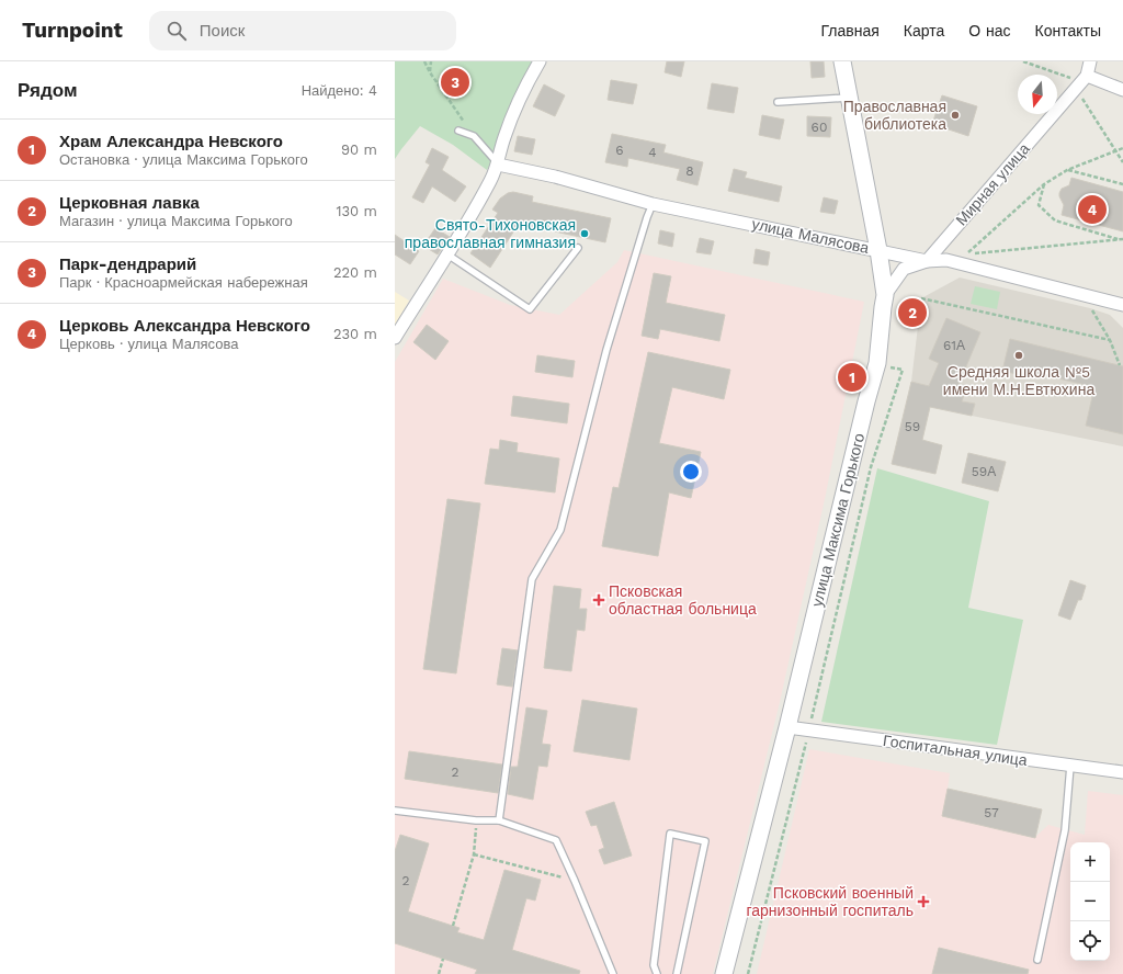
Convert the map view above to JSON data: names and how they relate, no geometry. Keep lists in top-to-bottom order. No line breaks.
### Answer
{"streets":{"main road":["улица Максима Горького"],"street":["Мирная улица","улица Малясова","Госпитальная улица"]},"crossings":[["Мирная улица","улица Малясова"],["улица Малясова","улица Максима Горького"],["улица Максима Горького","Госпитальная улица"]],"places":{"other":["Православная библиотека","Свято-Тихоновская православная гимназия","Средняя школа №5 имени М.Н.Евтюхина"],"health":["Псковская областная больница","Псковский военный гарнизонный госпиталь"]},"house_numbers":["60","6","4","8","61А","59","59А","2","57","2"],"north":"bottom","page":{"header":"Turnpoint","search":"Поиск","nav":["Главная","Карта","О нас","Контакты"],"heading":["Рядом","Найдено: 4"],"pins":["3","4","2","1"],"list":[{"mark":"1","name":"Храм Александра Невского","note":"Остановка · улица Максима Горького","value":"90 m"},{"mark":"2","name":"Церковная лавка","note":"Магазин · улица Максима Горького","value":"130 m"},{"mark":"3","name":"Парк-дендрарий","note":"Парк · Красноармейская набережная","value":"220 m"},{"mark":"4","name":"Церковь Александра Невского","note":"Церковь · улица Малясова","value":"230 m"}],"map_buttons":["+","−"]}}
